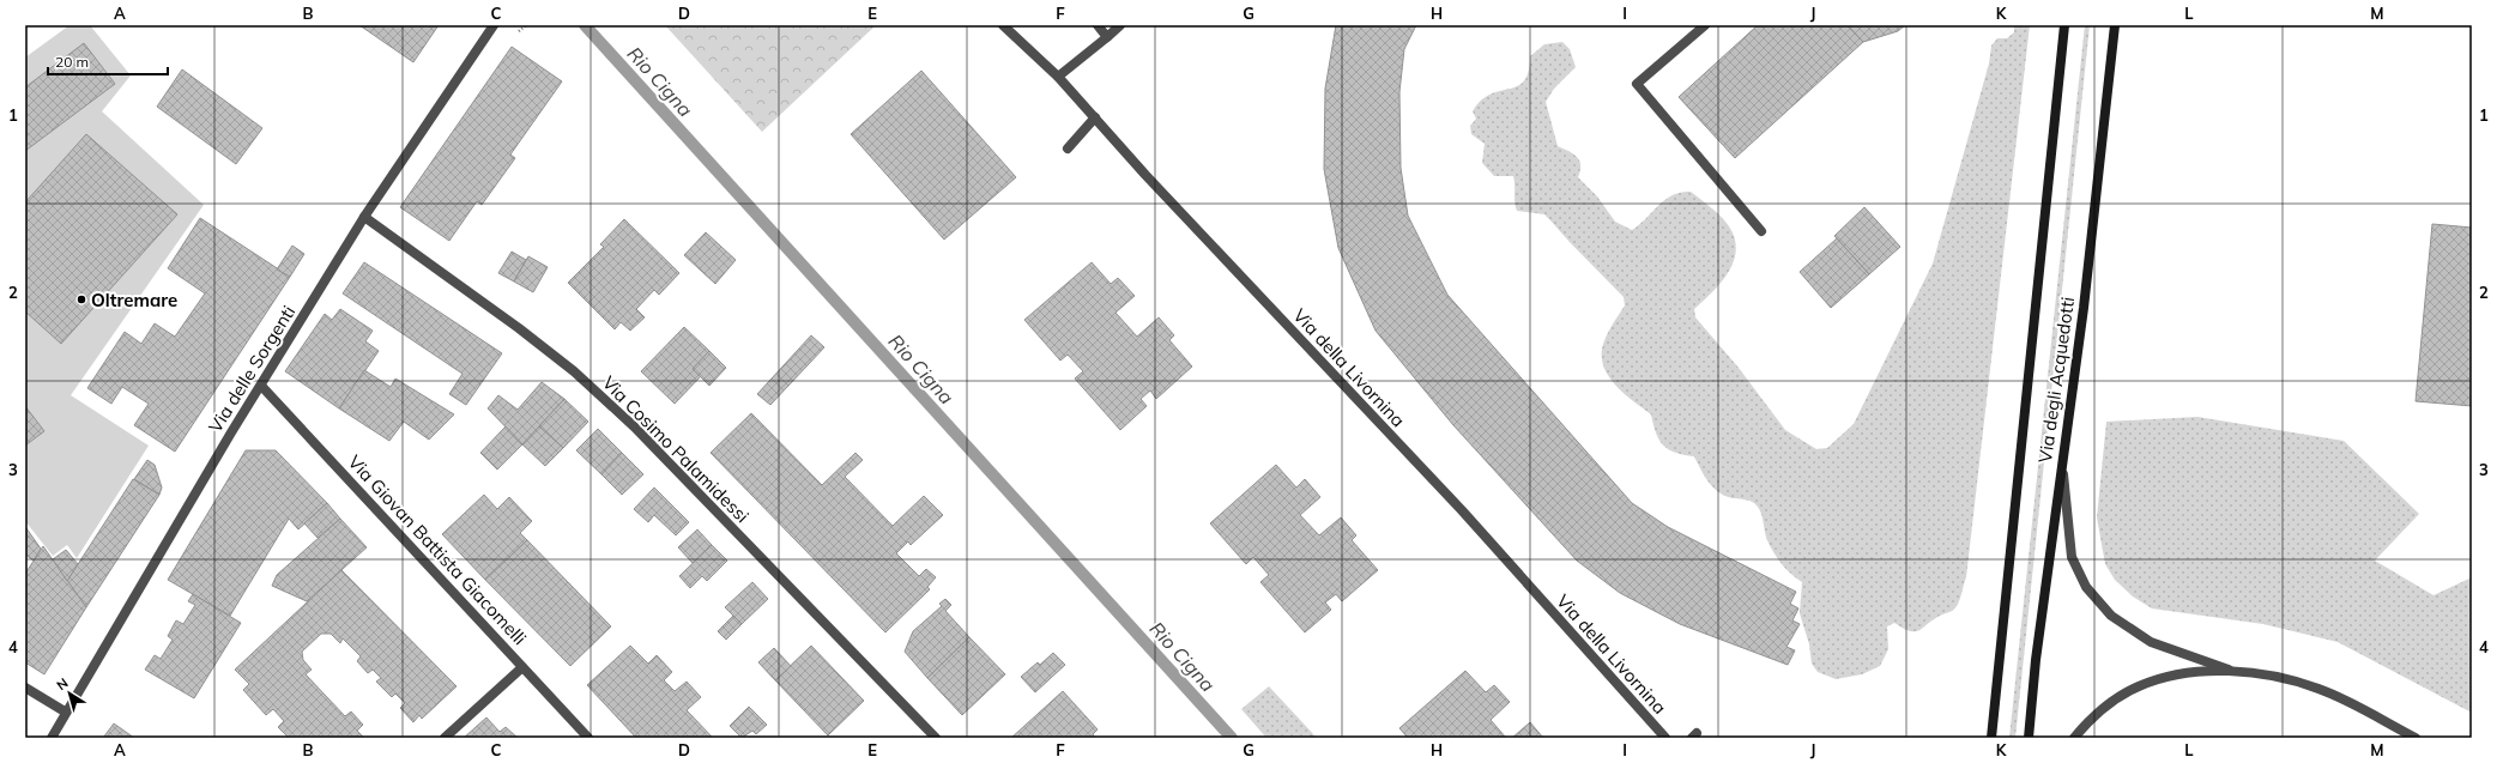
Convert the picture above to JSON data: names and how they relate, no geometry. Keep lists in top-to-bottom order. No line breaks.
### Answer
{"streets":{"main road":["Via degli Acquedotti"],"street":["Via della Livornina","Via delle Sorgenti","Via Cosimo Palamidessi","Via Giovan Battista Giacomelli"]},"crossings":[["Via delle Sorgenti","Via Cosimo Palamidessi"],["Via delle Sorgenti","Via Giovan Battista Giacomelli"]],"water":["Rio Cigna"],"places":["Oltremare"],"scale_bar":"20 m","north":"top left","grid":{"columns":["A","B","C","D","E","F","G","H","I","J","K","L","M"],"rows":["1","2","3","4"]}}
